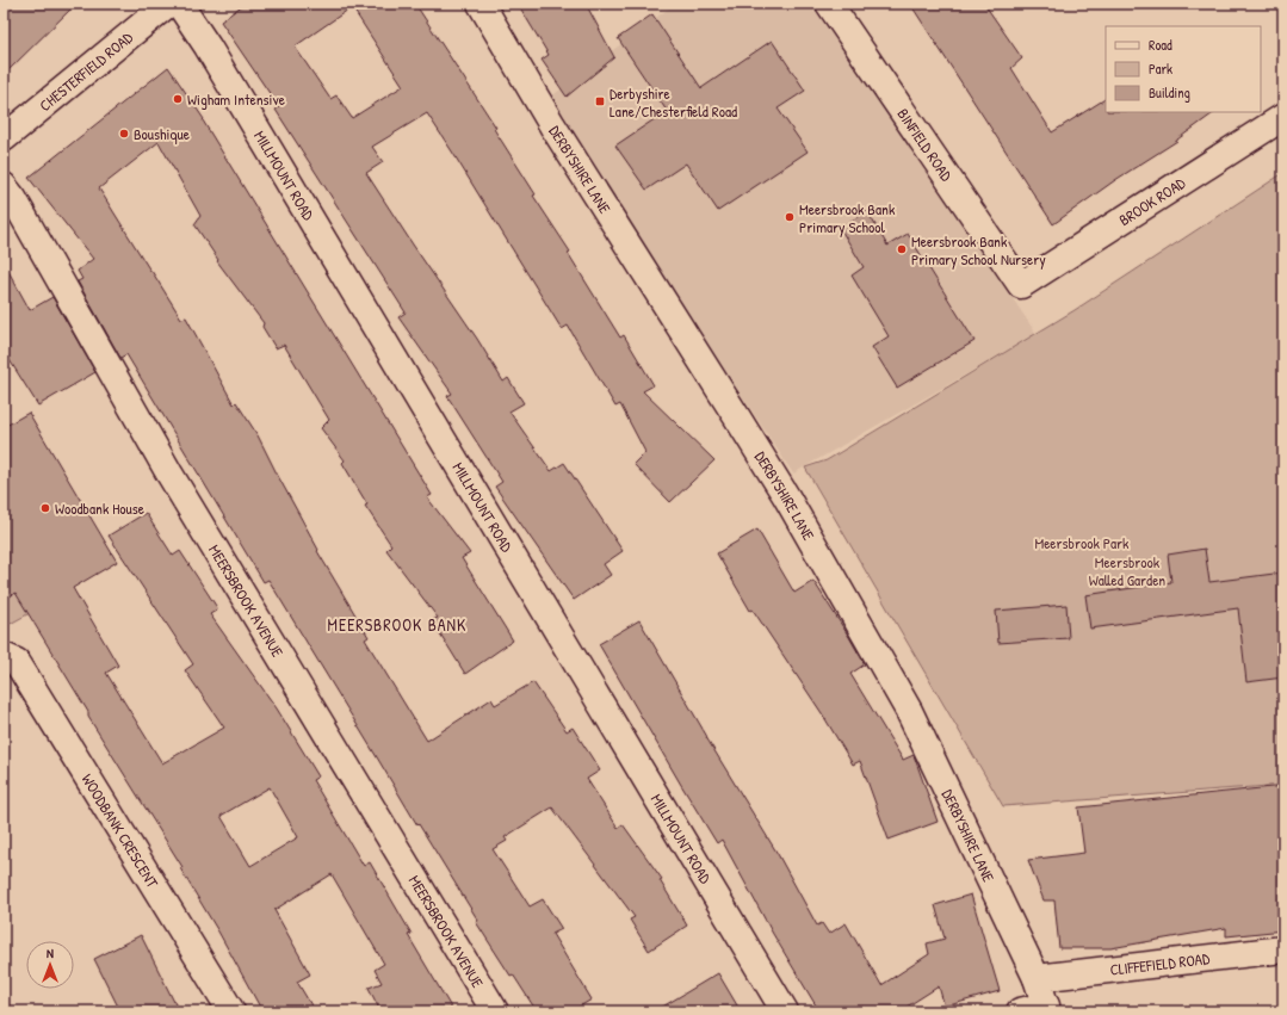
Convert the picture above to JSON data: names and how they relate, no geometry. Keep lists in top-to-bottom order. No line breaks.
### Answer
{"streets":{"main road":["CHESTERFIELD ROAD","BINFIELD ROAD","DERBYSHIRE LANE","MILLMOUNT ROAD","BROOK ROAD","MEERSBROOK AVENUE","WOODBANK CRESCENT","CLIFFEFIELD ROAD"]},"crossings":[["BINFIELD ROAD","BROOK ROAD"],["DERBYSHIRE LANE","CLIFFEFIELD ROAD"]],"districts":["MEERSBROOK BANK"],"parks":["Meersbrook Park","Meersbrook Walled Garden"],"places":{"other":["Wigham Intensive","Boushique","Meersbrook Bank Primary School","Meersbrook Bank Primary School Nursery","Woodbank House"],"transit":["Derbyshire Lane/Chesterfield Road"]},"legend":["Road","Park","Building"],"north":"top"}
